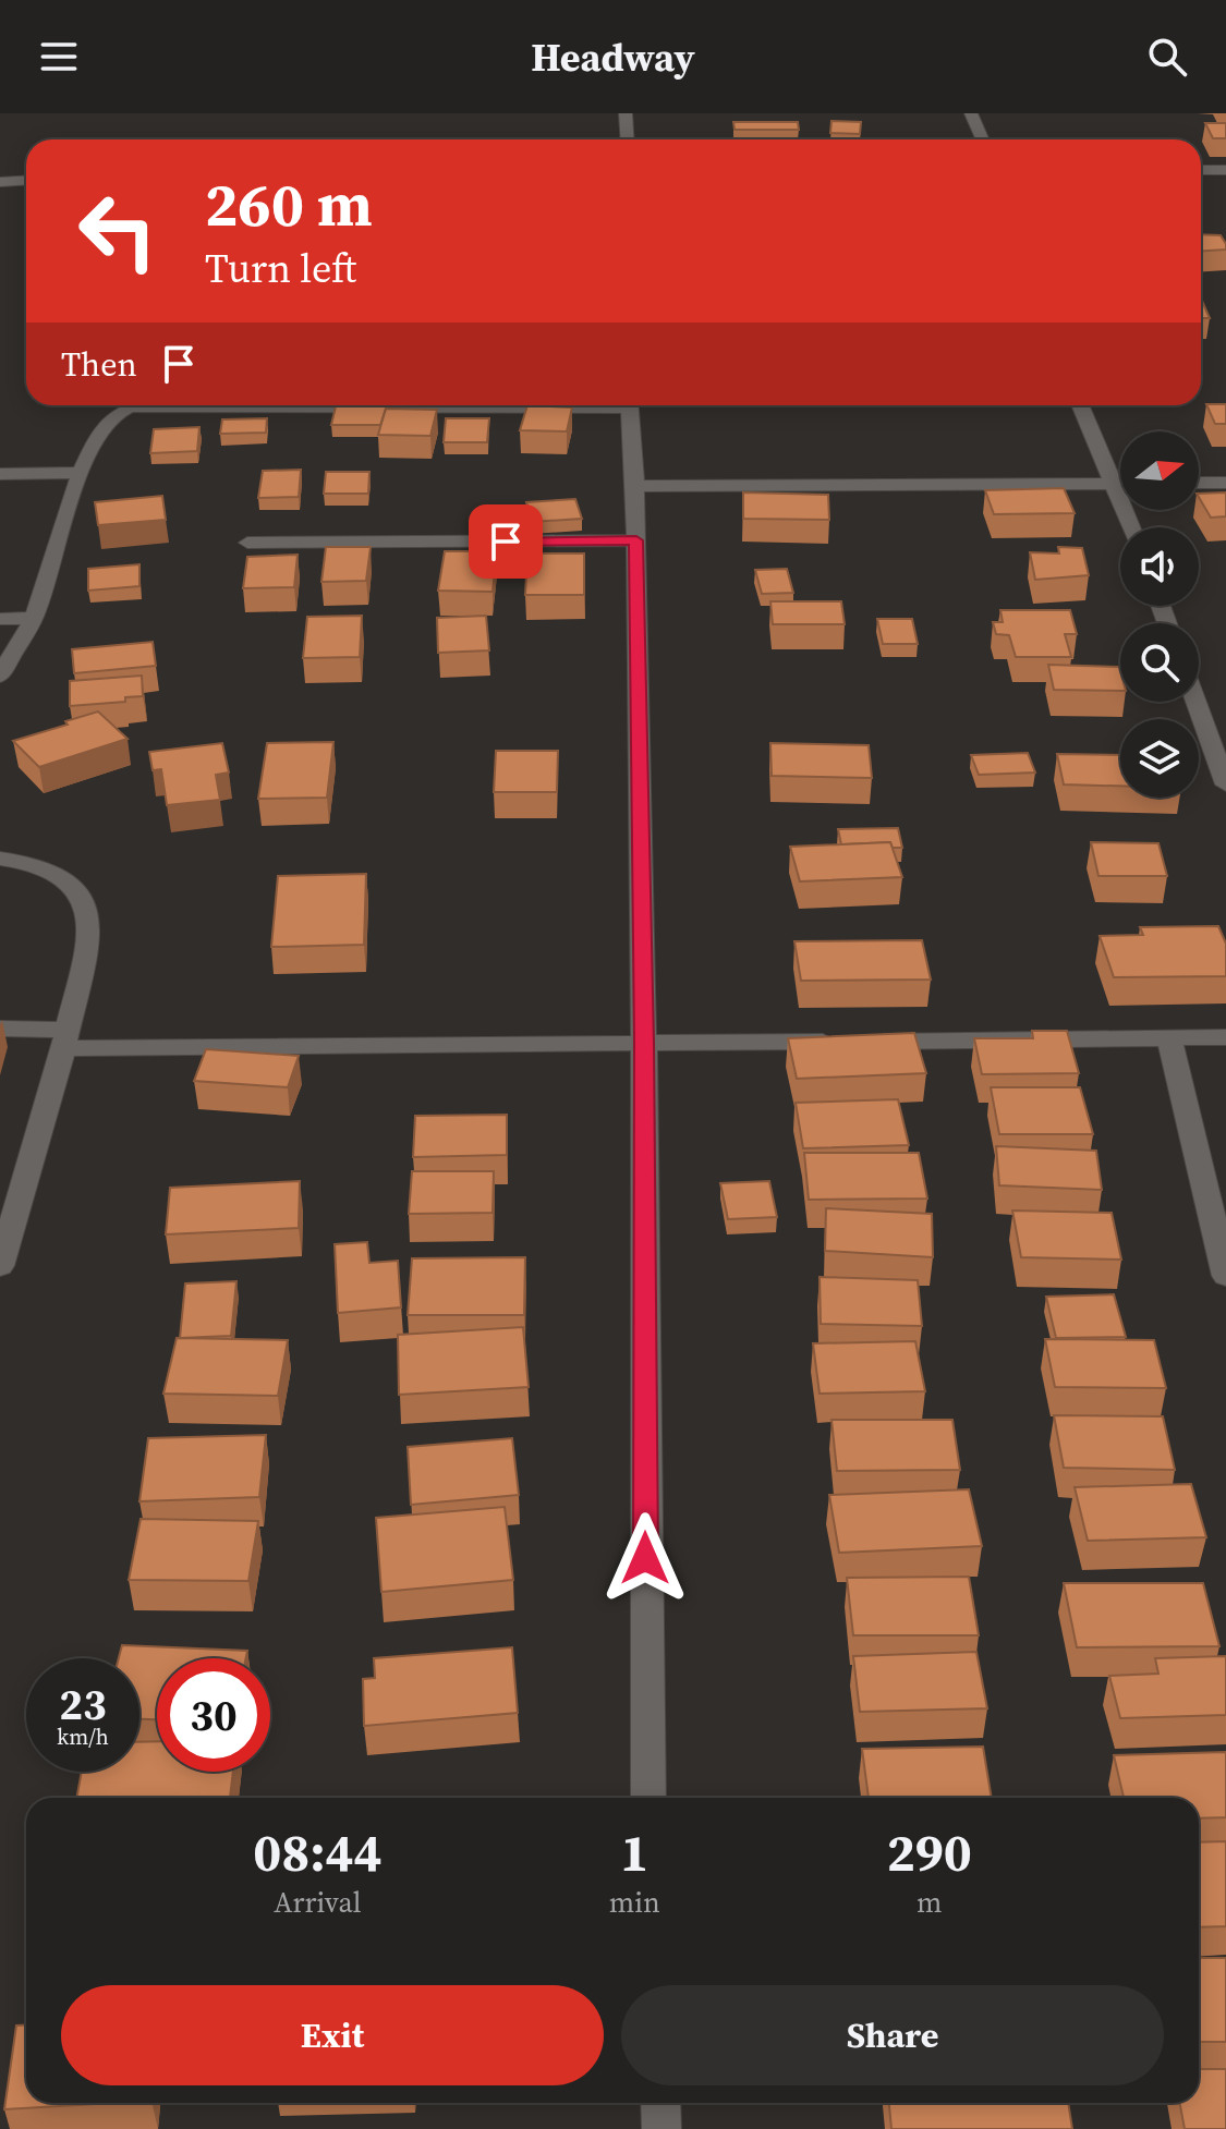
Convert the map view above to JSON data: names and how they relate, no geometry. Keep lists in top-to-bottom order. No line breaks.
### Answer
{"north":"right","page":{"header":"Headway","turn":["260 m","Turn left"],"then":"Then","speed":"23 km/h","limit":"30","eta":["08:44","Arrival","1","min","290","m"],"buttons":["Exit","Share"]}}
